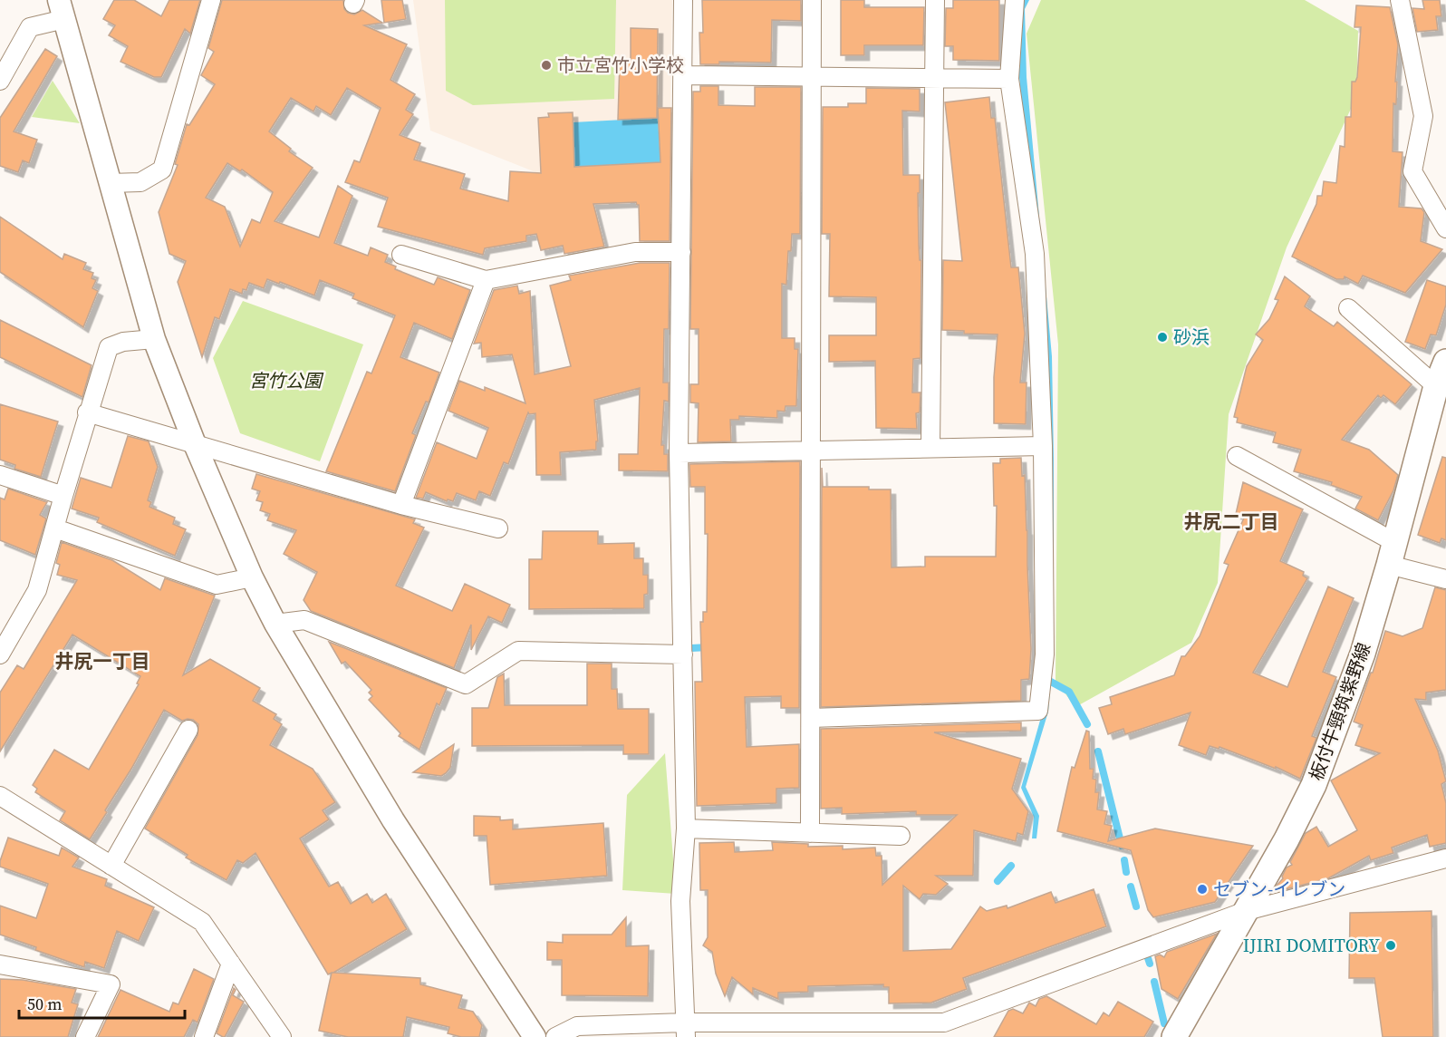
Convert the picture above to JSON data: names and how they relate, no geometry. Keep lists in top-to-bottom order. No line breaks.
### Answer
{"streets":{"main road":["板付牛頸筑紫野線"]},"districts":["井尻二丁目","井尻一丁目"],"parks":["宮竹公園"],"places":["市立宮竹小学校","砂浜","セブン-イレブン","IJIRI DOMITORY"],"scale_bar":"50 m"}
